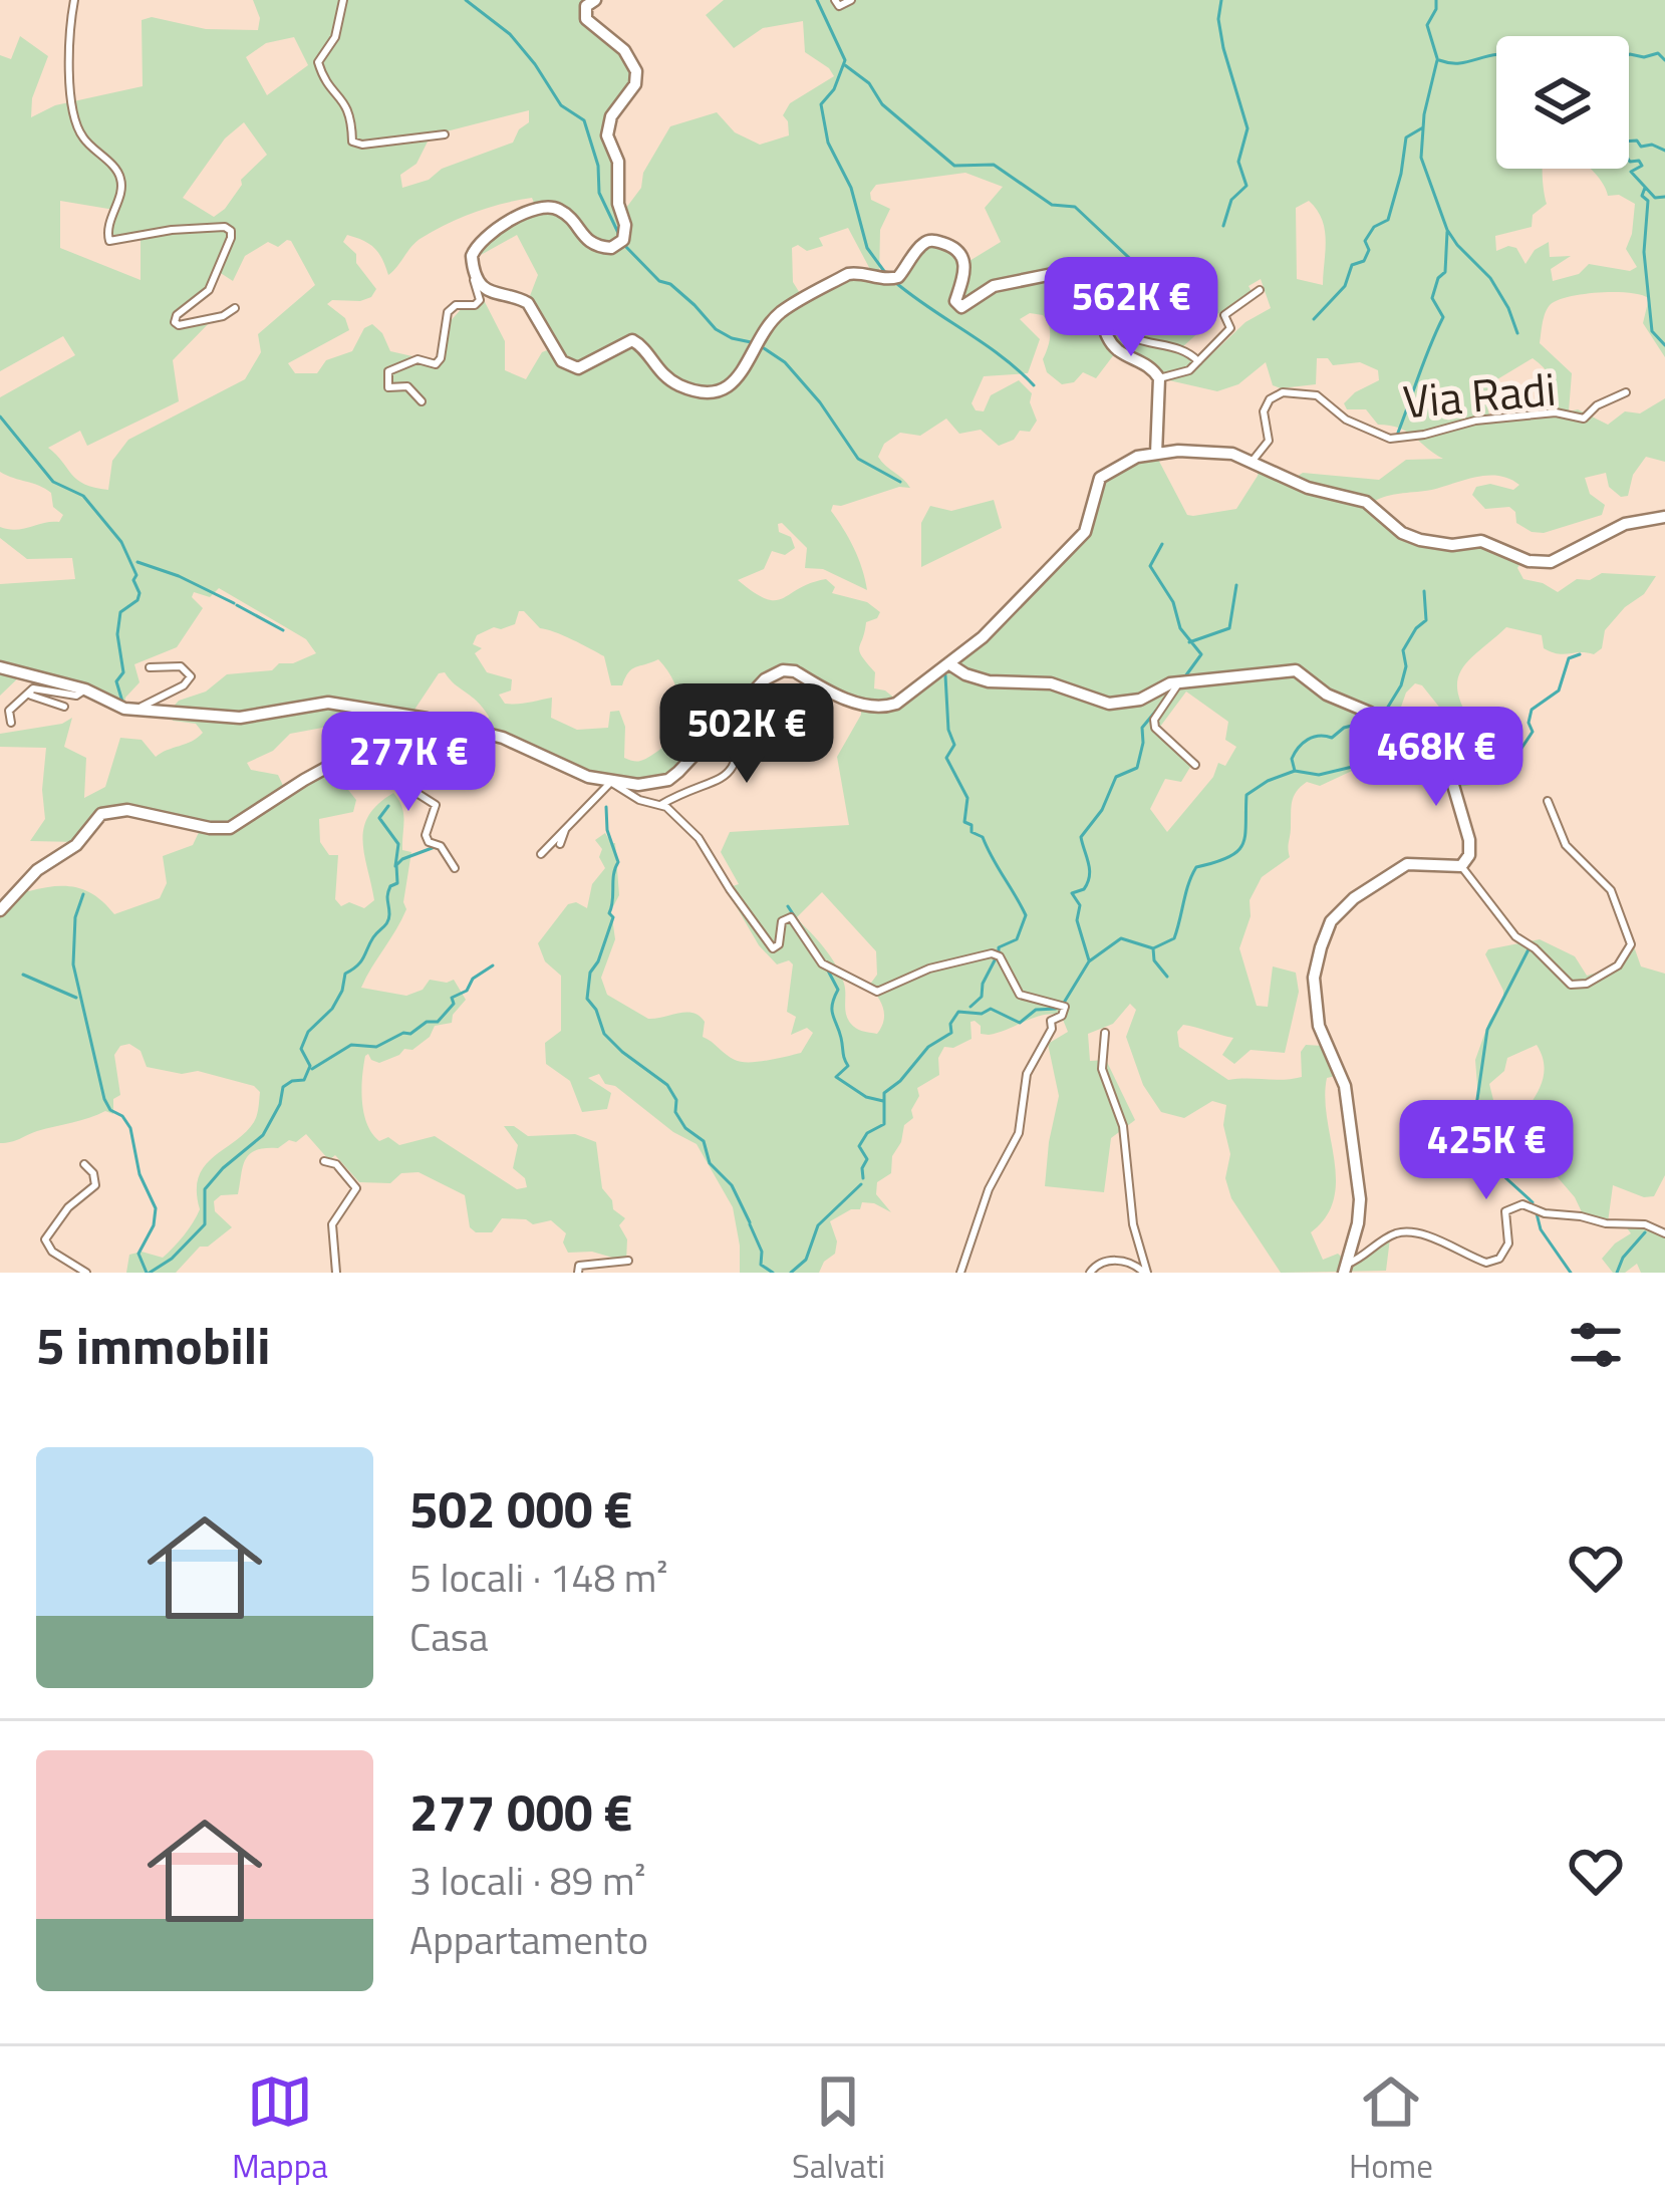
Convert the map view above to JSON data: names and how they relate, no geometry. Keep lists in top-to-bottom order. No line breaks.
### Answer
{"streets":{"street":["Via Radi"]},"page":{"price":["562K €","502K €","468K €","277K €","425K €"],"heading":"5 immobili","list":[{"name":"502 000 €","note":"5 locali · 148 m² · Casa"},{"name":"277 000 €","note":"3 locali · 89 m² · Appartamento"}],"tabs":["Mappa","Salvati","Home"]}}
